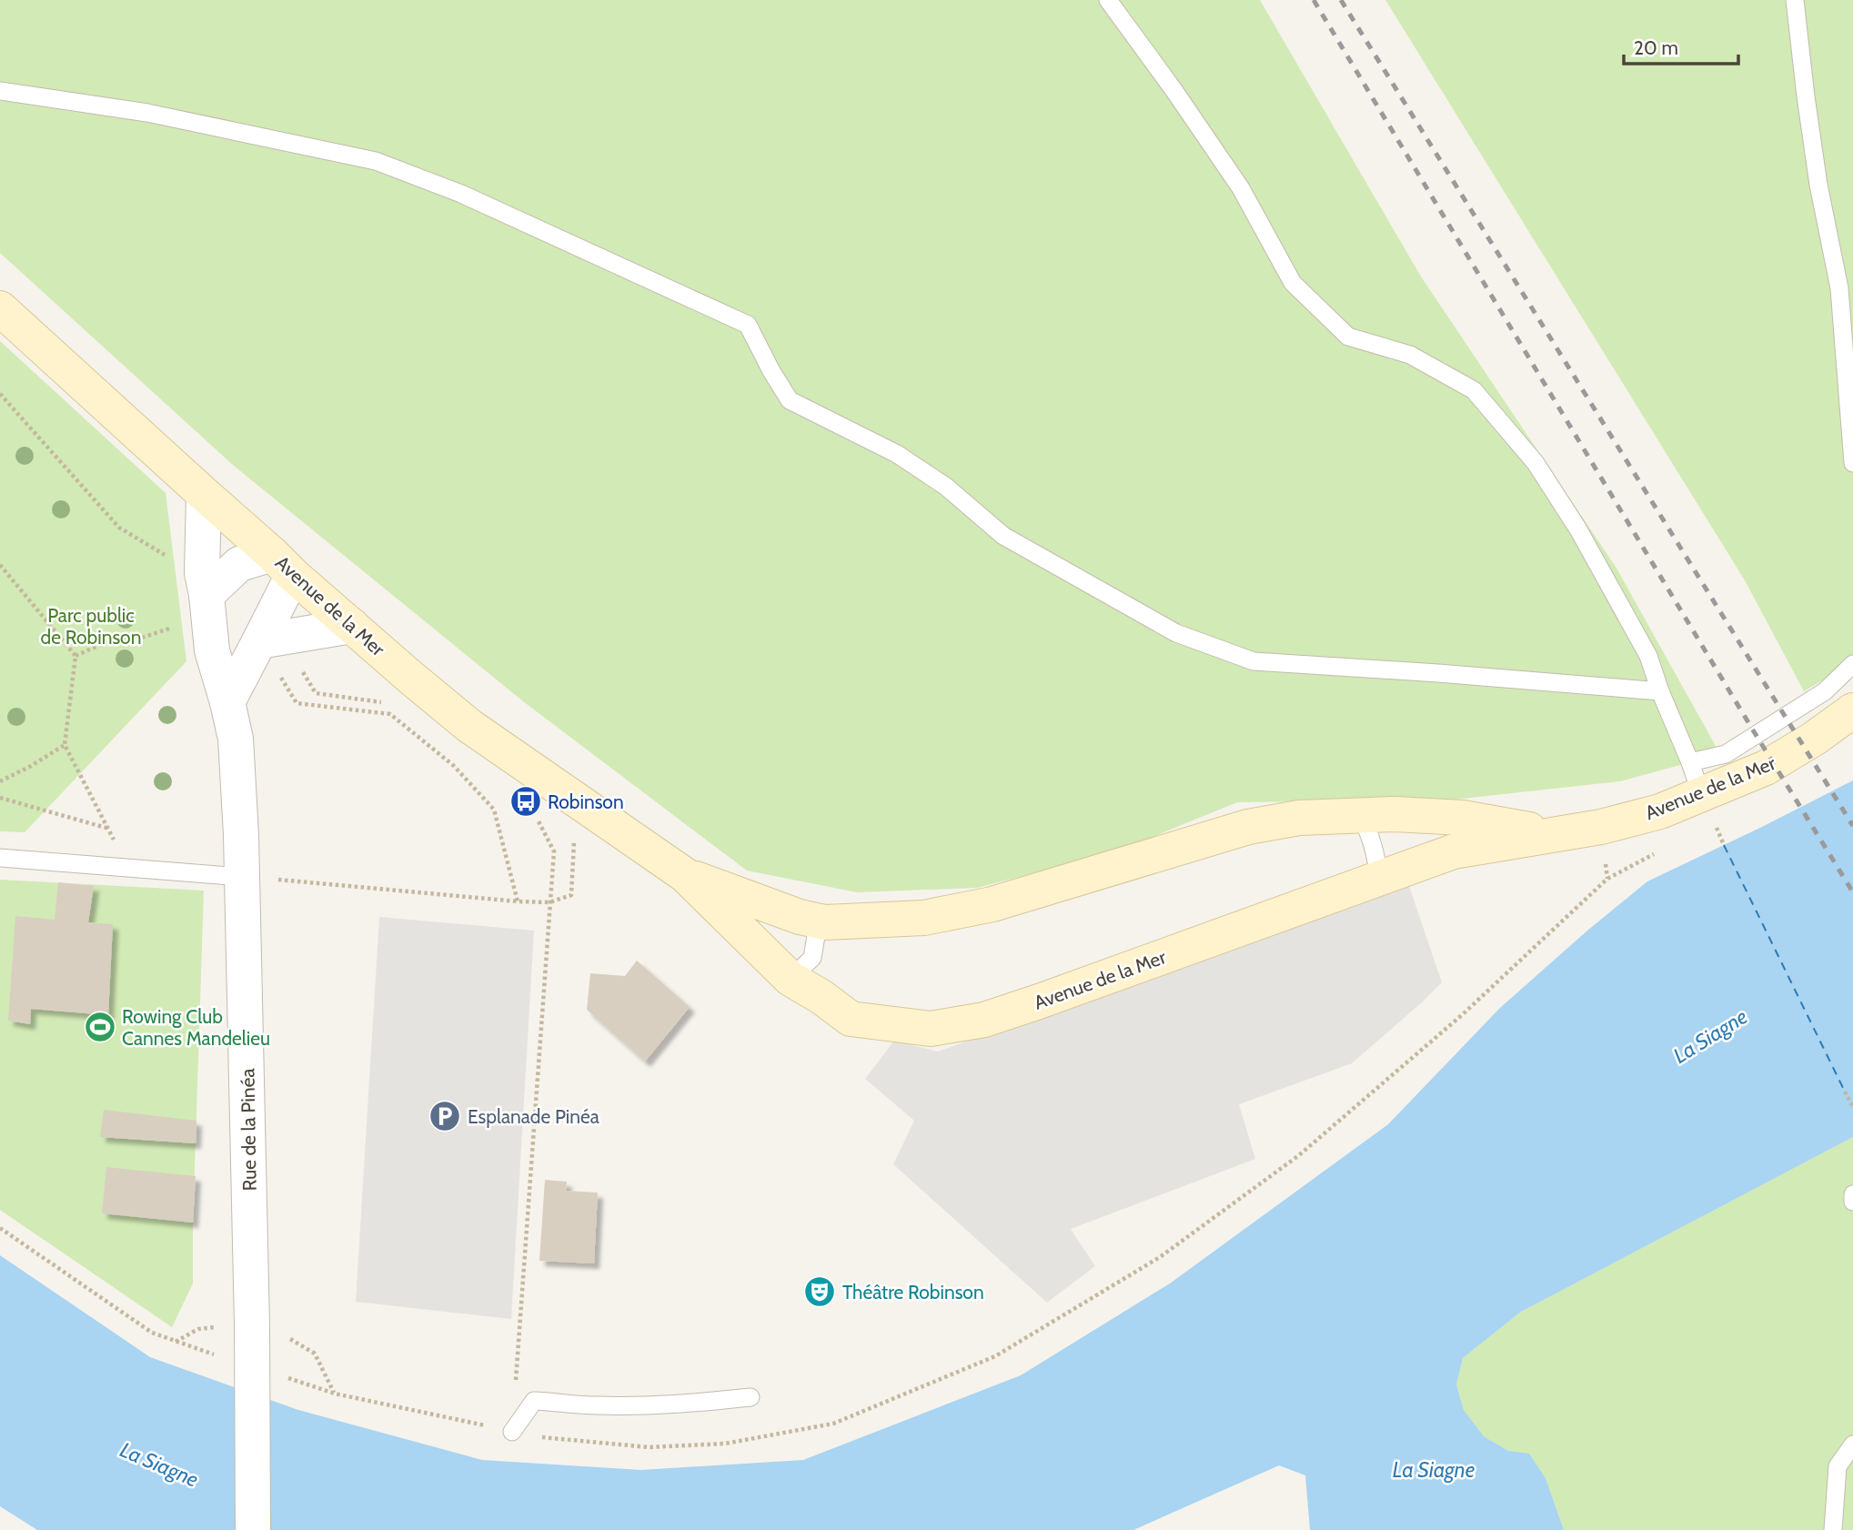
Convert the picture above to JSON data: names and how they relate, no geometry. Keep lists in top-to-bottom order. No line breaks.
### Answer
{"streets":{"main road":["Avenue de la Mer"],"street":["Rue de la Pinéa"]},"crossings":[["Avenue de la Mer","Rue de la Pinéa"]],"water":["La Siagne"],"parks":["Parc public de Robinson"],"places":{"bus stop":["Robinson"],"sports":["Rowing Club Cannes Mandelieu"],"parking":["Esplanade Pinéa"],"theatre":["Théâtre Robinson"]},"scale_bar":"20 m"}
